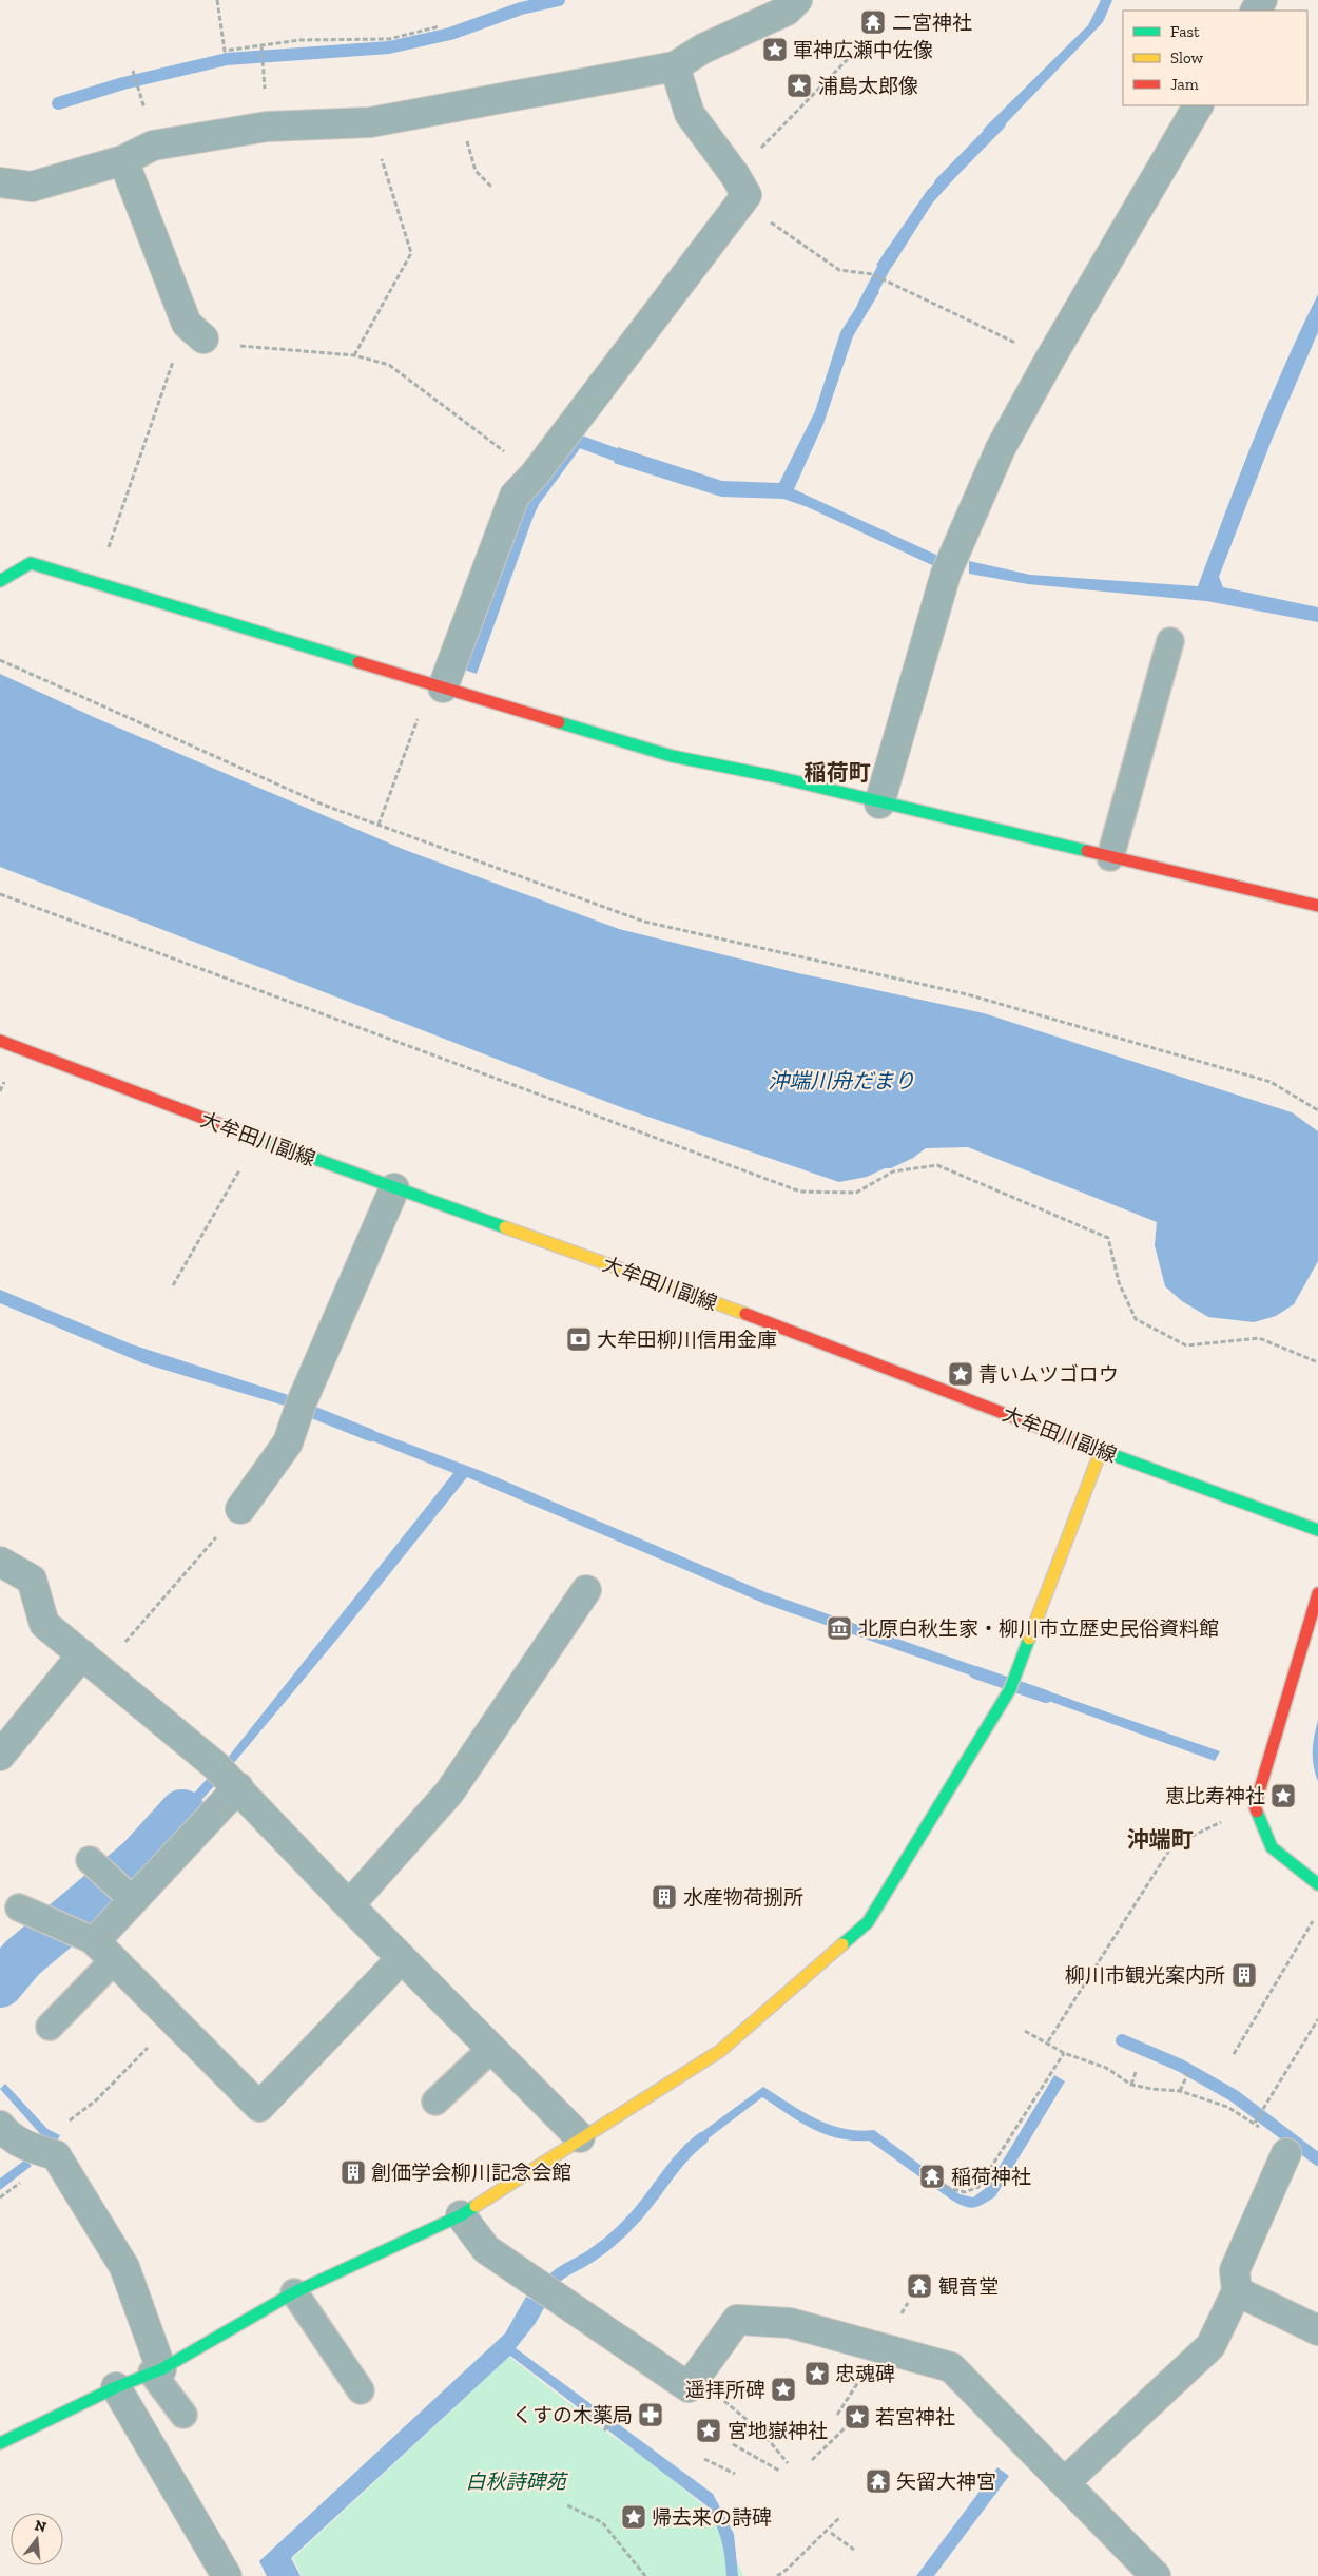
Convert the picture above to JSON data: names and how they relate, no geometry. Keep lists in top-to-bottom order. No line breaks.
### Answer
{"streets":{"street":["大牟田川副線"]},"districts":["稲荷町","沖端町"],"water":["沖端川舟だまり"],"parks":["白秋詩碑苑"],"places":{"temple":["二宮神社","稲荷神社","観音堂","矢留大神宮"],"place":["軍神広瀬中佐像","浦島太郎像","青いムツゴロウ","恵比寿神社","忠魂碑","遥拝所碑","若宮神社","宮地嶽神社","帰去来の詩碑"],"bank":["大牟田柳川信用金庫"],"museum":["北原白秋生家・柳川市立歴史民俗資料館"],"building":["水産物荷捌所","柳川市観光案内所","創価学会柳川記念会館"],"pharmacy":["くすの木薬局"]},"legend":["Fast","Slow","Jam"],"north":"top"}
